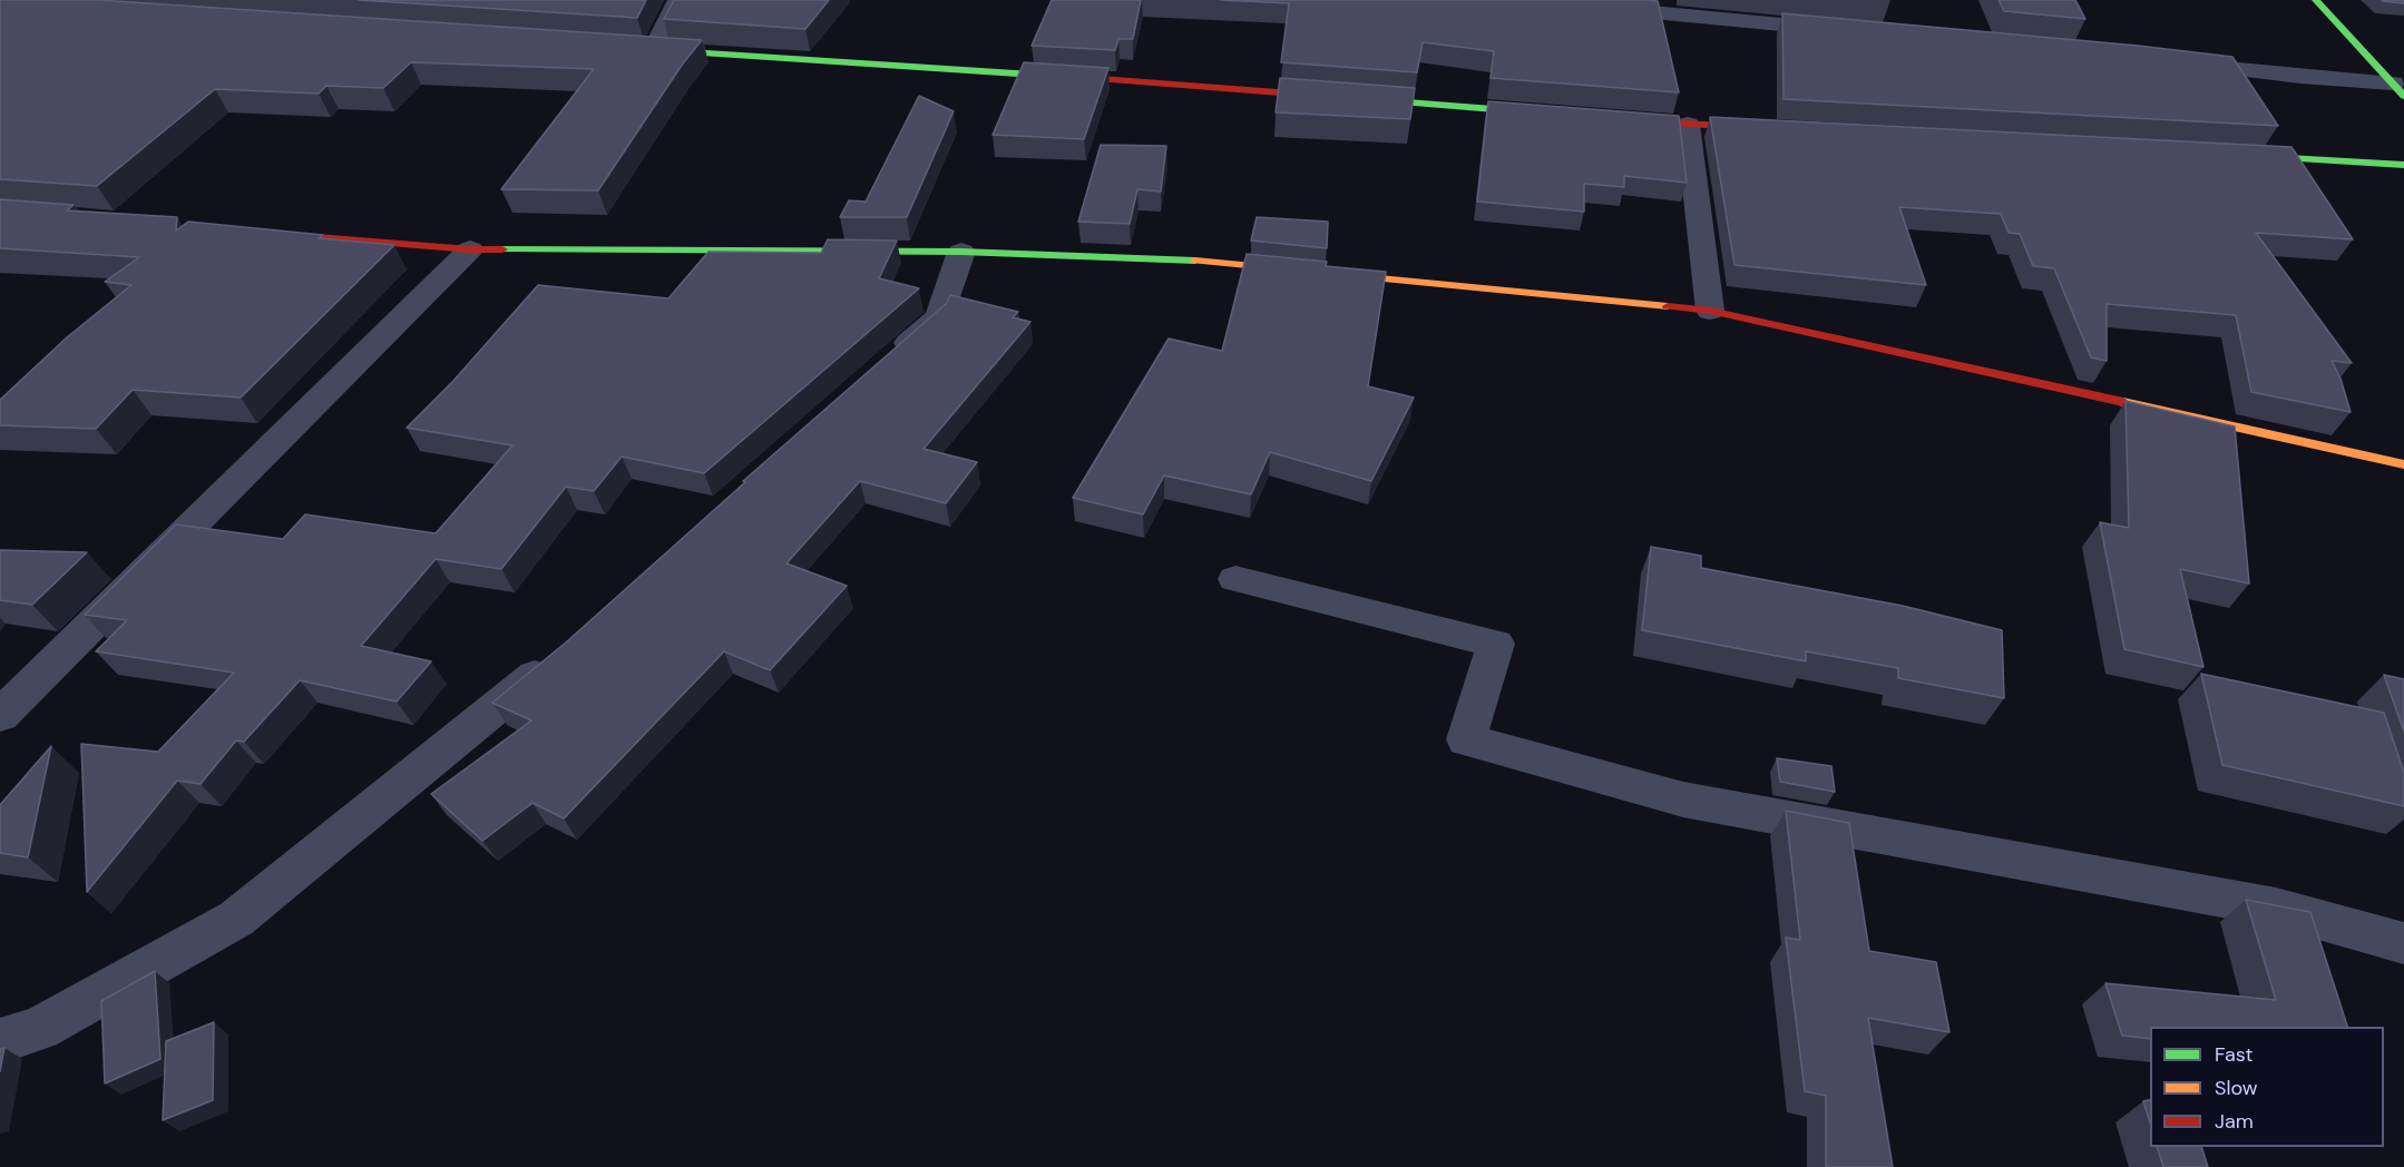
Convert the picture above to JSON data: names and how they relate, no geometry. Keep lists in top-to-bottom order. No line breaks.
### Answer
{"legend":["Fast","Slow","Jam"]}
